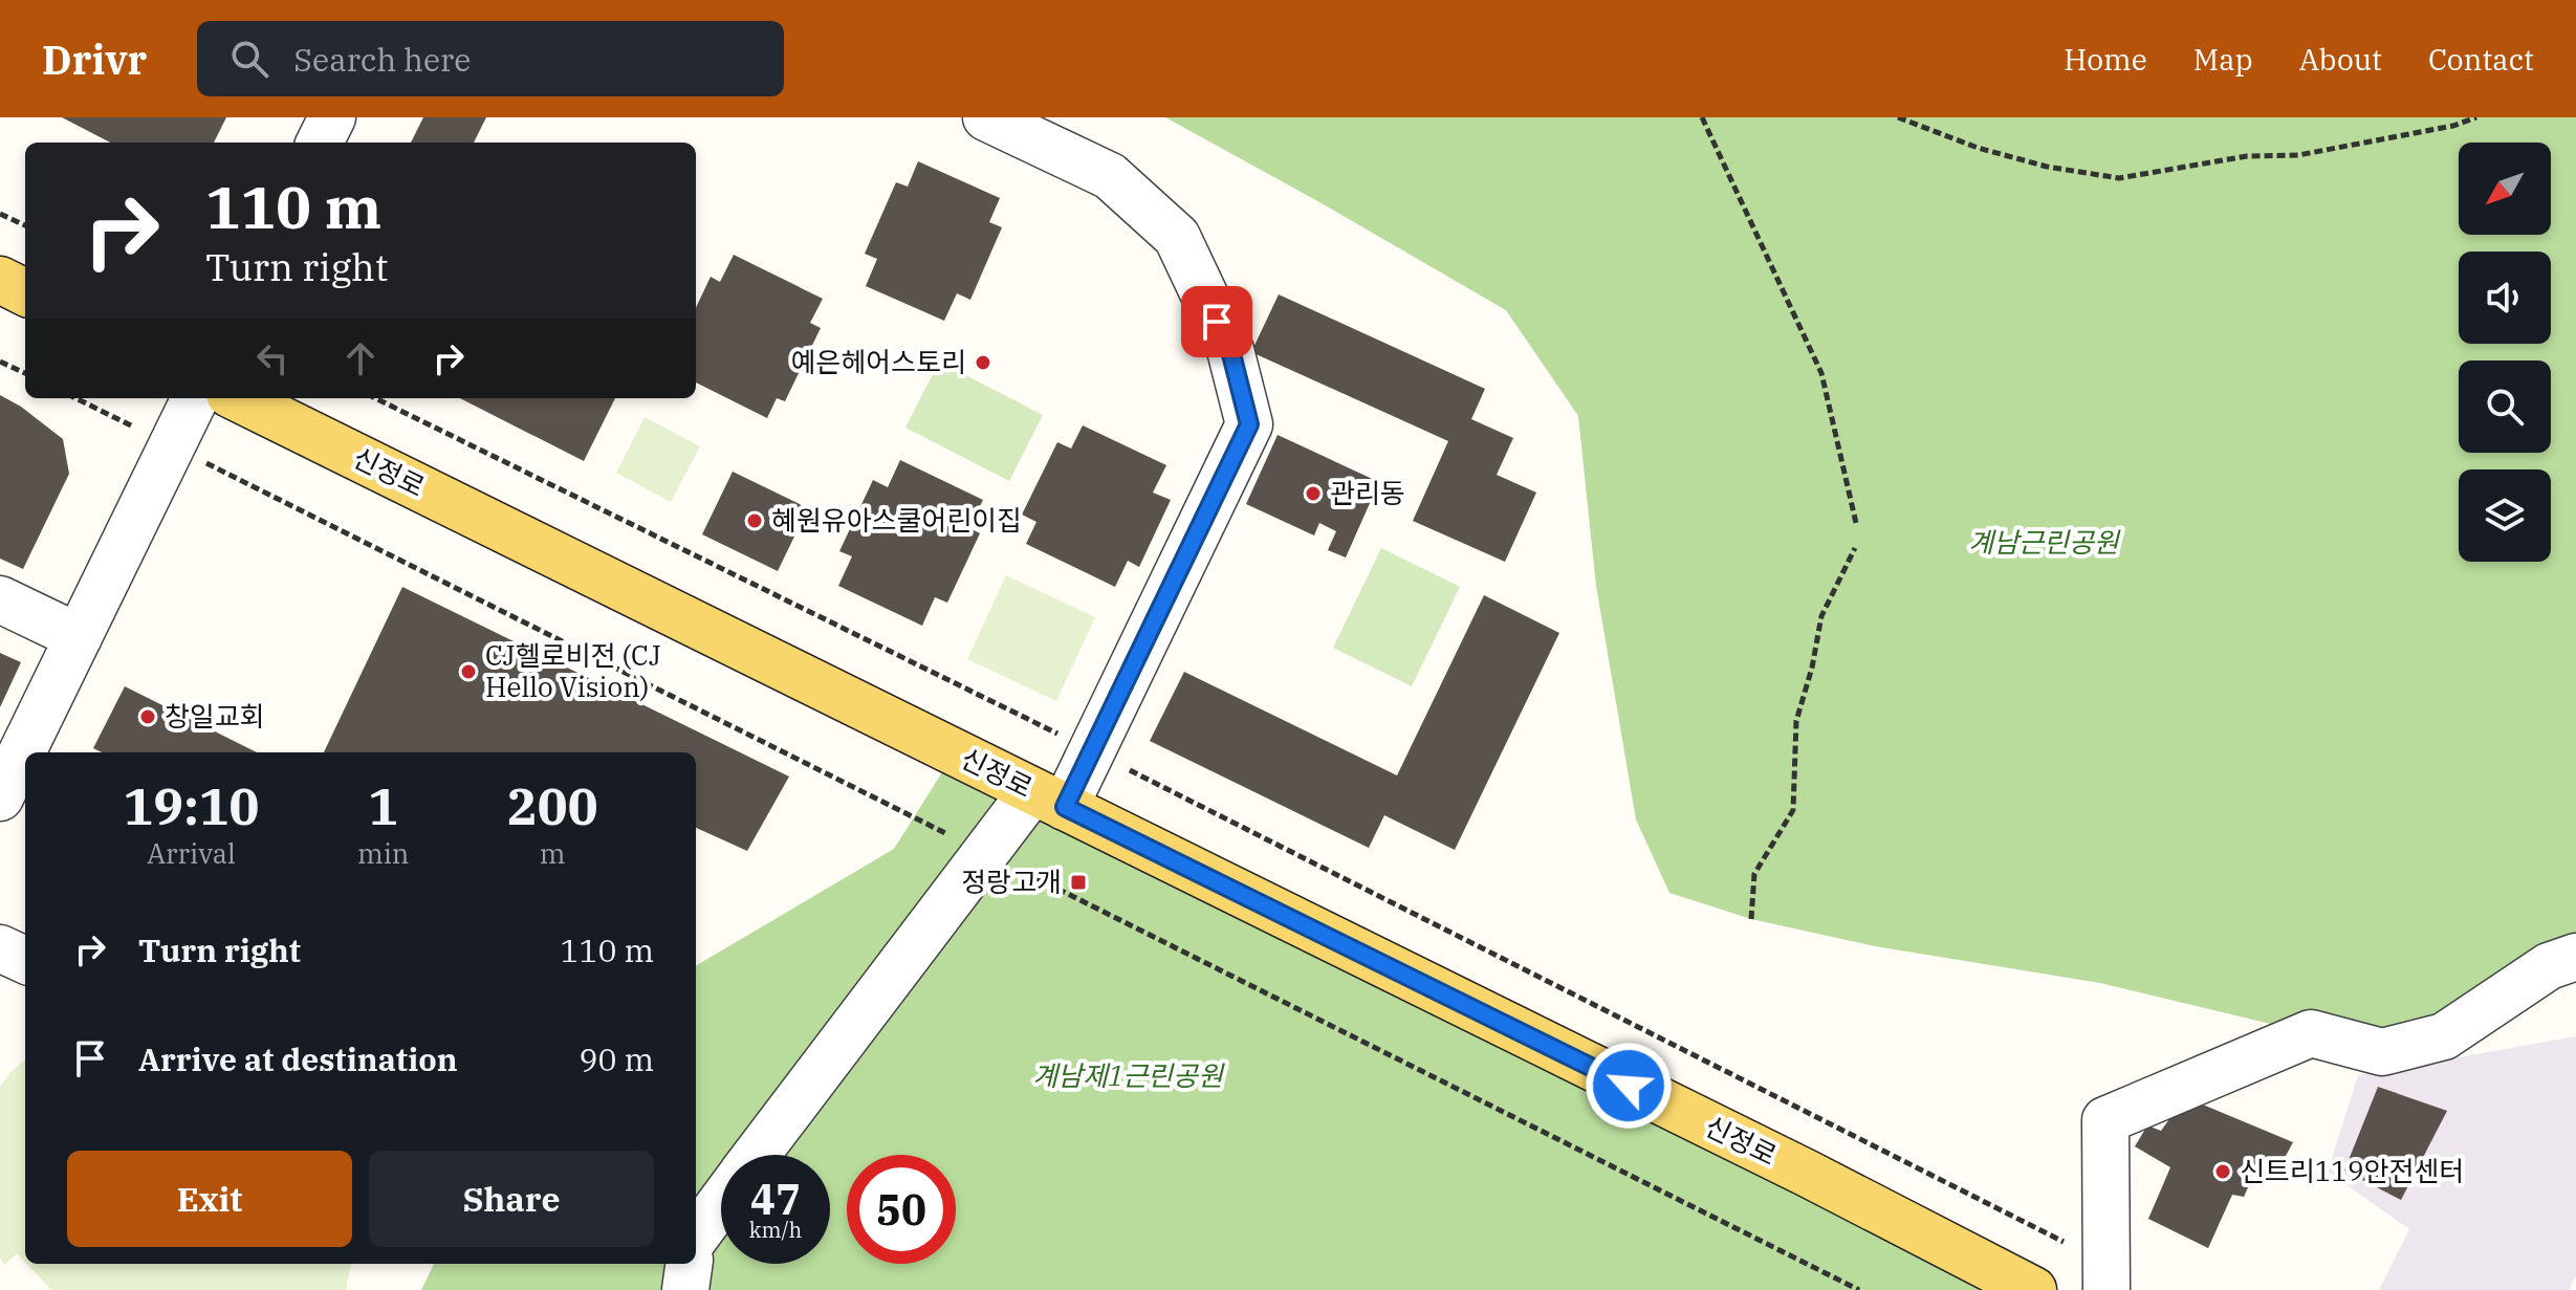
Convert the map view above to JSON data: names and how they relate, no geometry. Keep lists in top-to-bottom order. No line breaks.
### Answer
{"streets":{"main road":["신정로"]},"parks":["계남근린공원","계남제1근린공원"],"places":{"other":["예은헤어스토리","관리동","혜원유아스쿨어린이집","CJ헬로비전 (CJ Hello Vision)","창일교회","신트리119안전센터"],"transit":["정랑고개"]},"north":"bottom left","page":{"header":"Drivr","search":"Search here","nav":["Home","Map","About","Contact"],"turn":["110 m","Turn right"],"eta":["19:10","Arrival","1","min","200","m"],"list":[{"name":"Turn right","value":"110 m"},{"name":"Arrive at destination","value":"90 m"}],"buttons":["Exit","Share"],"speed":"47 km/h","limit":"50"}}
